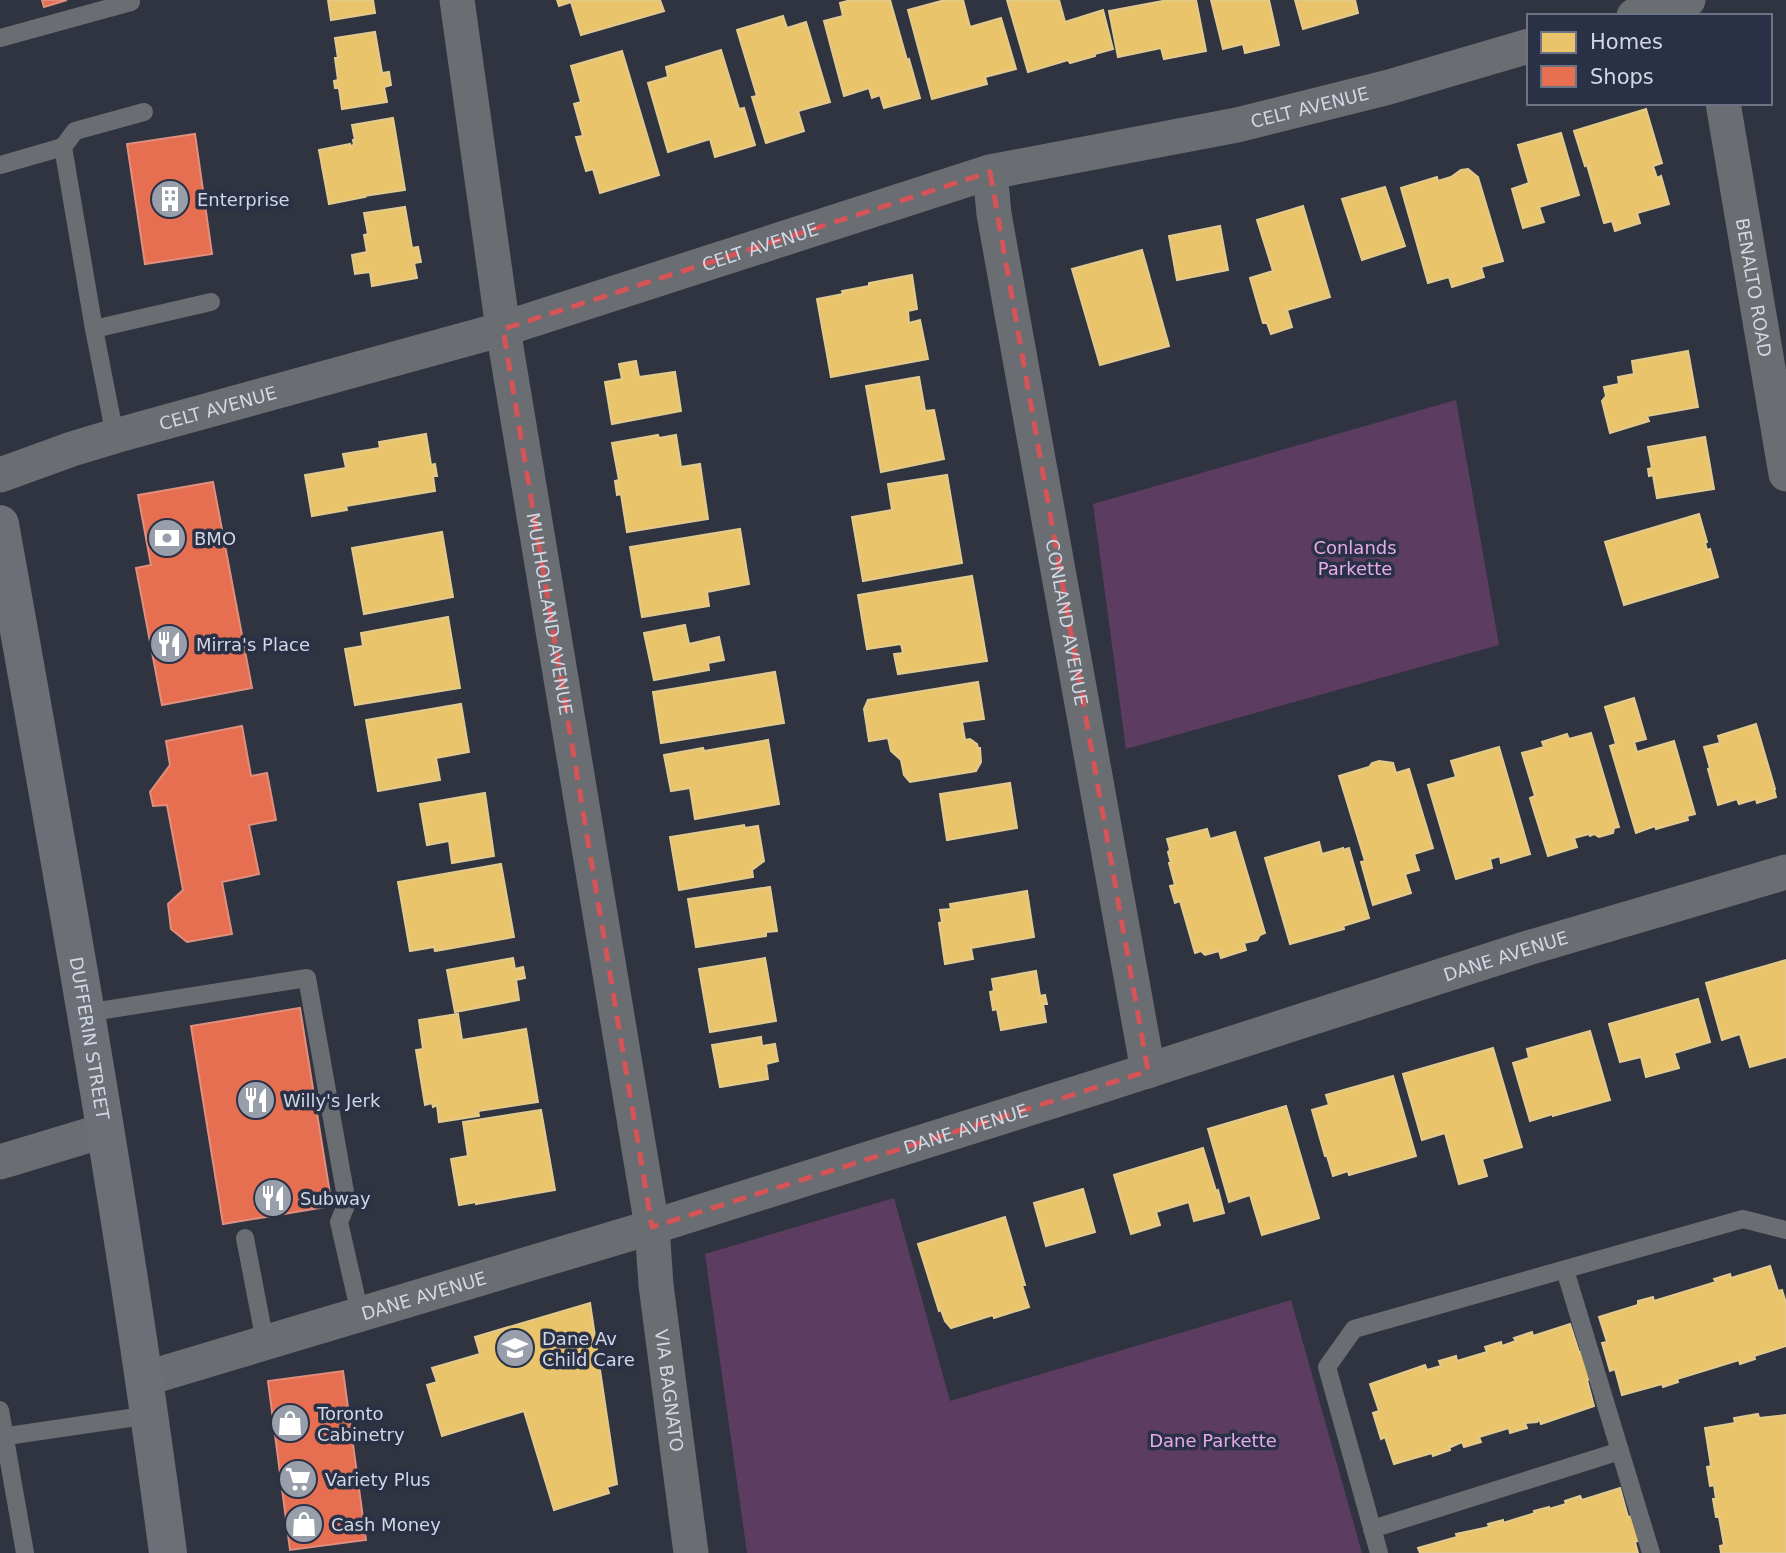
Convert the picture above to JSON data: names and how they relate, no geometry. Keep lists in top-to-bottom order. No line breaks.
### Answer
{"streets":{"main road":["DUFFERIN STREET"],"street":["CELT AVENUE","BENALTO ROAD","MULHOLLAND AVENUE","CONLAND AVENUE","DANE AVENUE","VIA BAGNATO"]},"crossings":[["CELT AVENUE","MULHOLLAND AVENUE"],["CELT AVENUE","CONLAND AVENUE"],["MULHOLLAND AVENUE","DANE AVENUE"],["MULHOLLAND AVENUE","VIA BAGNATO"],["CONLAND AVENUE","DANE AVENUE"],["DANE AVENUE","DUFFERIN STREET"],["DANE AVENUE","VIA BAGNATO"]],"parks":["Conlands Parkette","Dane Parkette"],"places":{"building":["Enterprise"],"bank":["BMO"],"restaurant":["Mirra's Place","Willy's Jerk","Subway"],"school or university":["Dane Av Child Care"],"shop":["Toronto Cabinetry","Cash Money"],"supermarket":["Variety Plus"]},"legend":["Homes","Shops"]}
